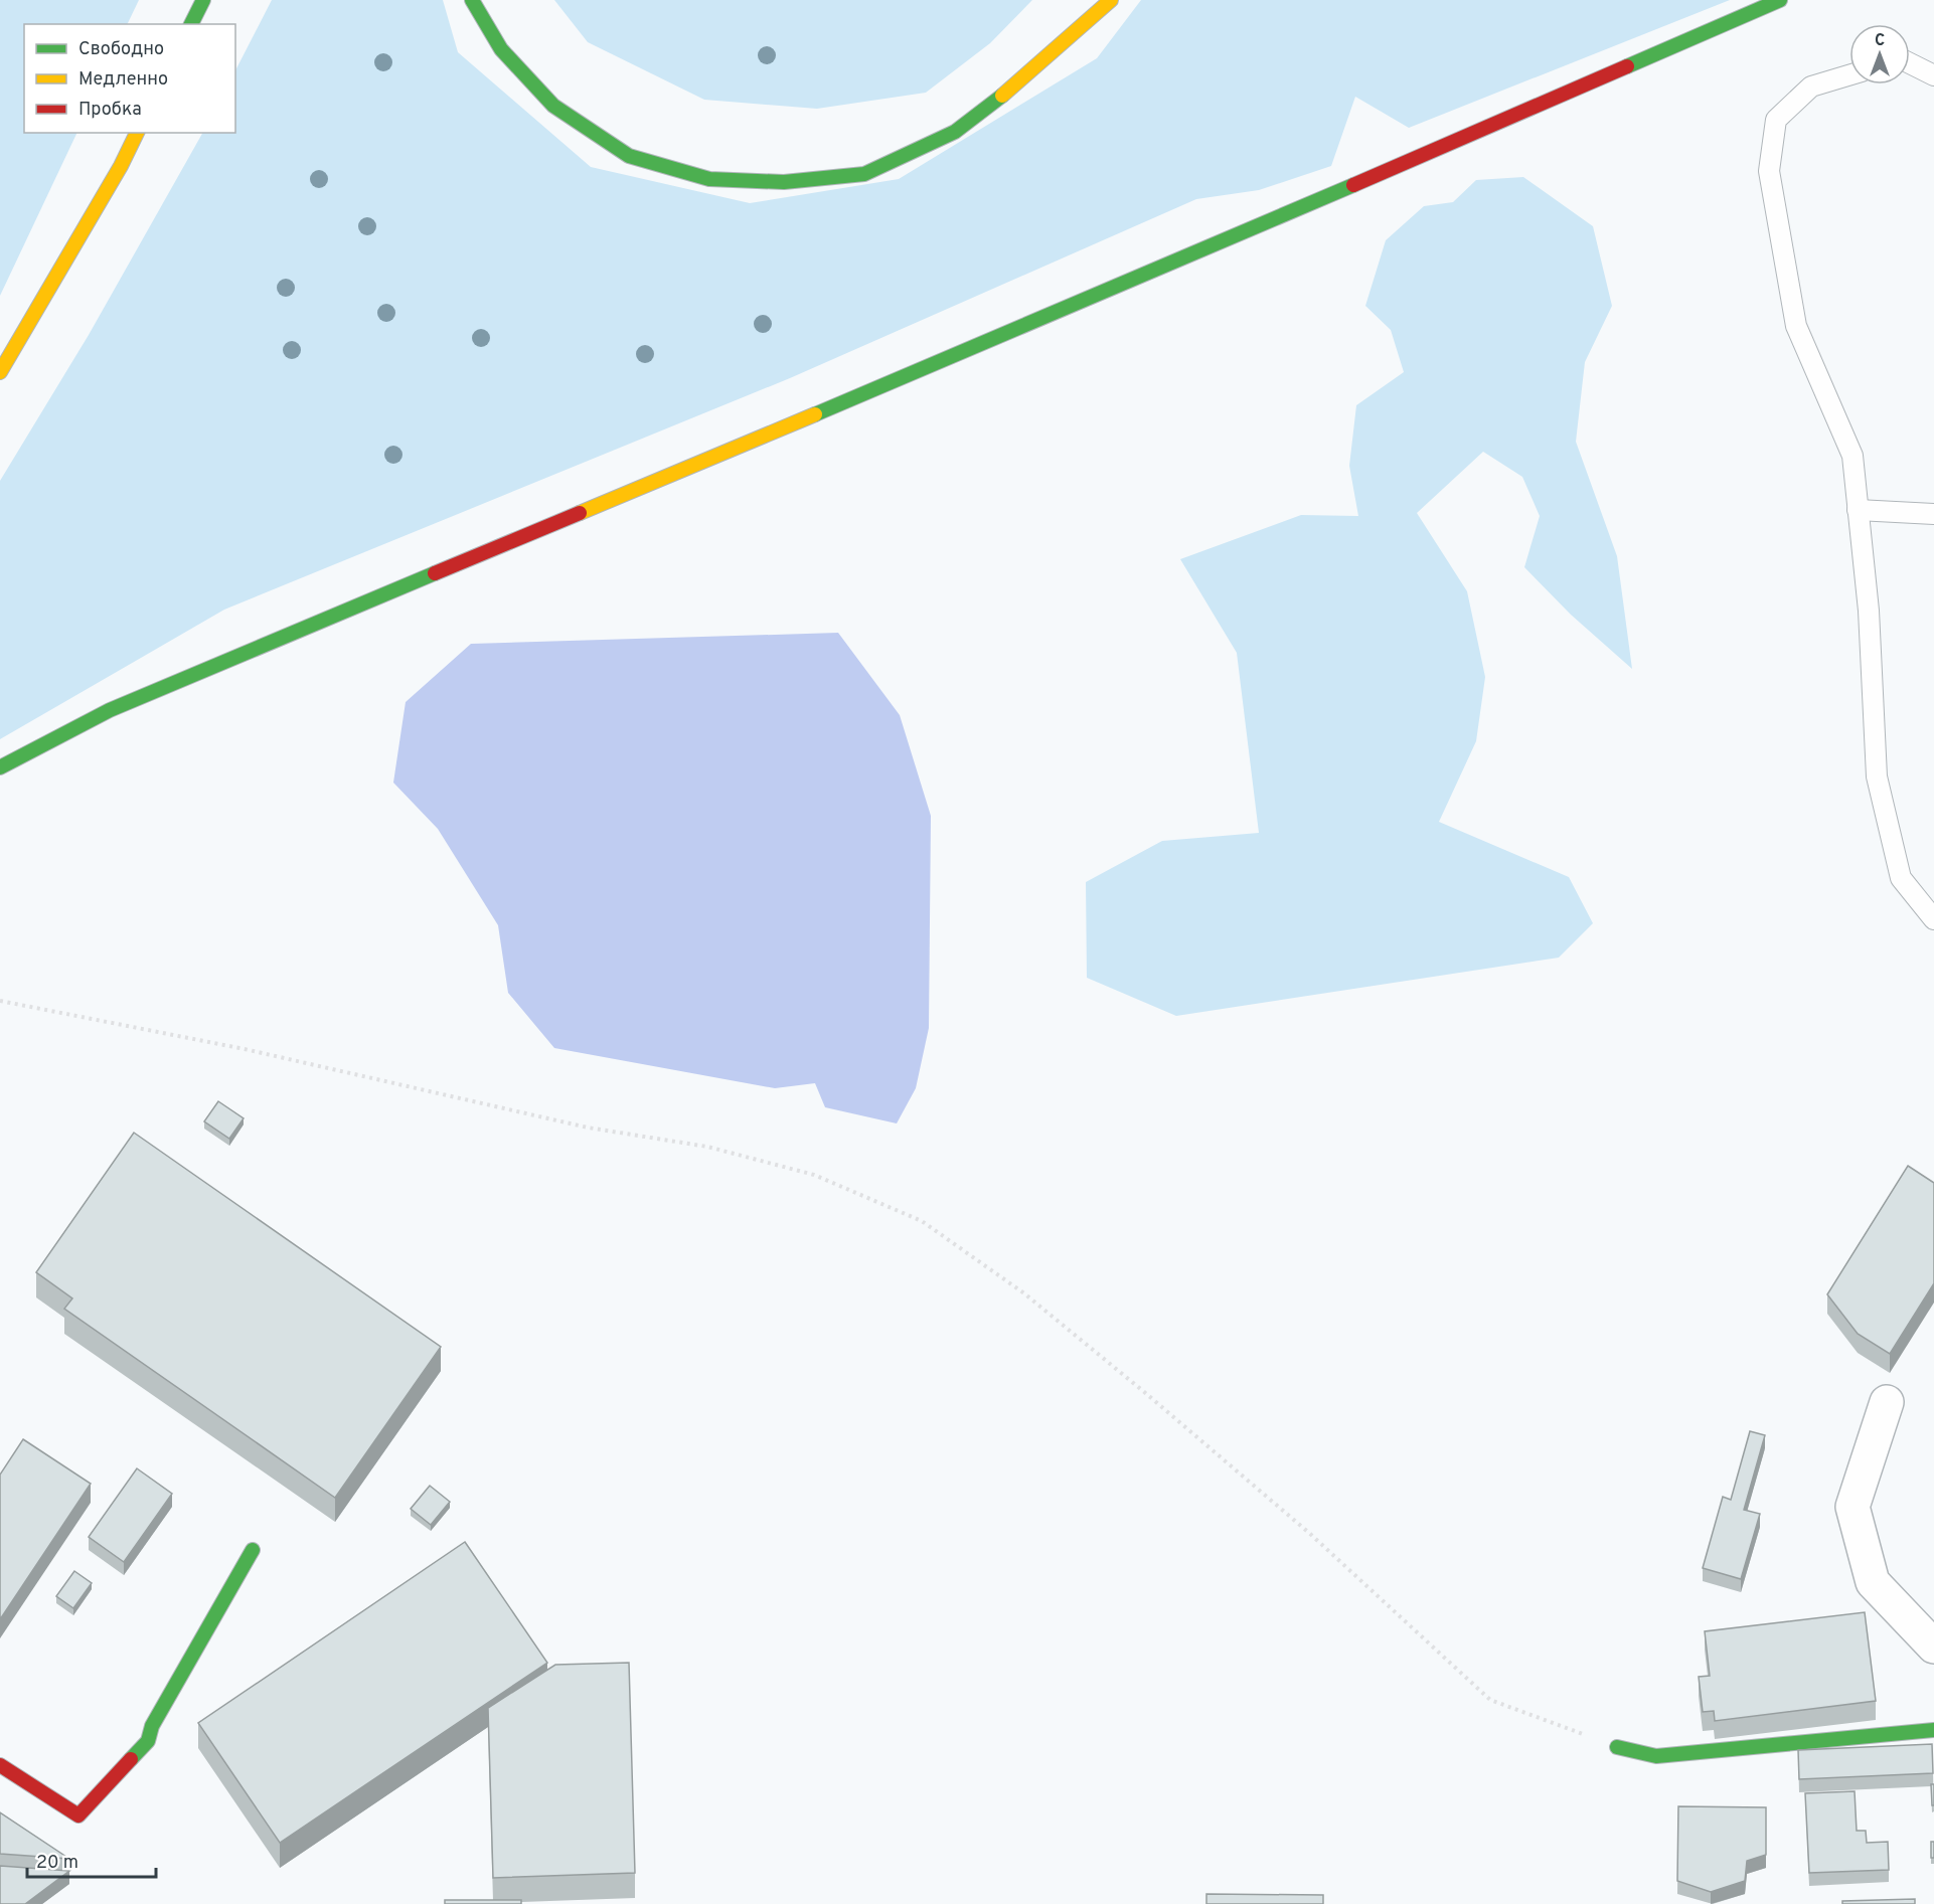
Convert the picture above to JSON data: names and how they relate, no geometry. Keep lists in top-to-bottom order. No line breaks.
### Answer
{"legend":["Свободно","Медленно","Пробка"],"scale_bar":"20 m","north":"top"}
